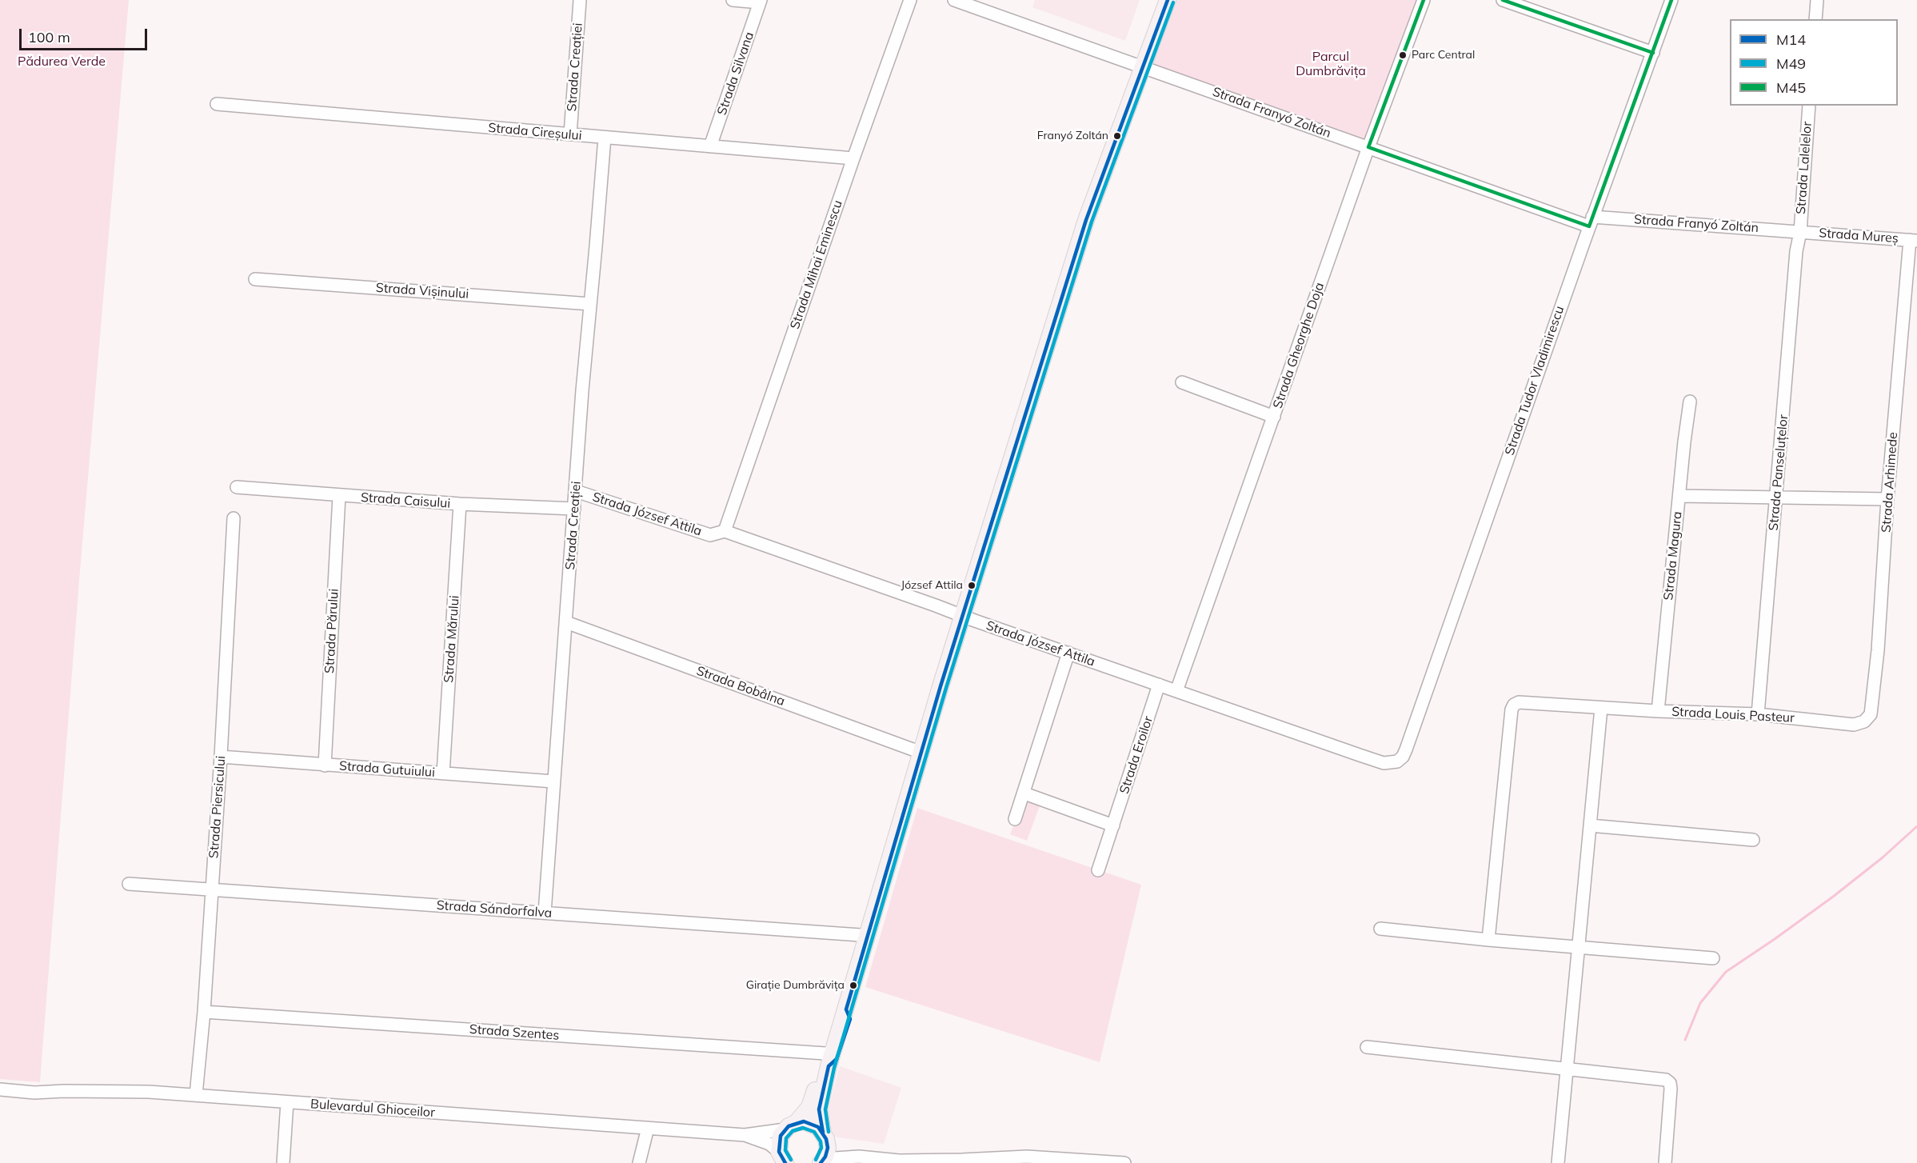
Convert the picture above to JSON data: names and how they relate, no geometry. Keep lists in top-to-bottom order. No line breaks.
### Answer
{"streets":{"street":["Strada Creației","Strada Silvana","Strada Franyó Zoltán","Strada Cireșului","Strada Lalelelor","Strada Mureș","Strada Mihai Eminescu","Strada Vișinului","Strada Gheorghe Doja","Strada Tudor Vladimirescu","Strada Panseluțelor","Strada Arhimede","Strada Caisului","Strada József Attila","Strada Magura","Strada Părului","Strada Mărului","Strada Bobâlna","Strada Louis Pasteur","Strada Eroilor","Strada Gutuiului","Strada Piersicului","Strada Sándorfalva","Strada Szentes","Bulevardul Ghioceilor"]},"crossings":[["Strada Creației","Strada Cireșului"],["Strada Creației","Strada Vișinului"],["Strada Creației","Strada Caisului"],["Strada Creației","Strada József Attila"],["Strada Creației","Strada Bobâlna"],["Strada Creației","Strada Gutuiului"],["Strada Creației","Strada Sándorfalva"],["Strada Silvana","Strada Cireșului"],["Strada Franyó Zoltán","Strada Lalelelor"],["Strada Franyó Zoltán","Strada Mureș"],["Strada Franyó Zoltán","Strada Gheorghe Doja"],["Strada Franyó Zoltán","Strada Tudor Vladimirescu"],["Strada Franyó Zoltán","Strada Panseluțelor"],["Strada Cireșului","Strada Mihai Eminescu"],["Strada Lalelelor","Strada Mureș"],["Strada Lalelelor","Strada Panseluțelor"],["Strada Mureș","Strada Panseluțelor"],["Strada Mureș","Strada Arhimede"],["Strada Mihai Eminescu","Strada József Attila"],["Strada Gheorghe Doja","Strada József Attila"],["Strada Tudor Vladimirescu","Strada József Attila"],["Strada Panseluțelor","Strada Louis Pasteur"],["Strada Arhimede","Strada Louis Pasteur"],["Strada Caisului","Strada Părului"],["Strada Caisului","Strada Mărului"],["Strada József Attila","Strada Eroilor"],["Strada Magura","Strada Louis Pasteur"],["Strada Părului","Strada Gutuiului"],["Strada Mărului","Strada Gutuiului"],["Strada Gutuiului","Strada Piersicului"],["Strada Piersicului","Strada Sándorfalva"],["Strada Piersicului","Strada Szentes"],["Strada Piersicului","Bulevardul Ghioceilor"]],"parks":["Parcul Dumbrăvița","Pădurea Verde"],"places":["Parc Central","Franyó Zoltán","József Attila","Girație Dumbrăvița"],"lines":["transit line M14","transit line M45","transit line M49"],"legend":["M14","M49","M45"],"scale_bar":"100 m"}
